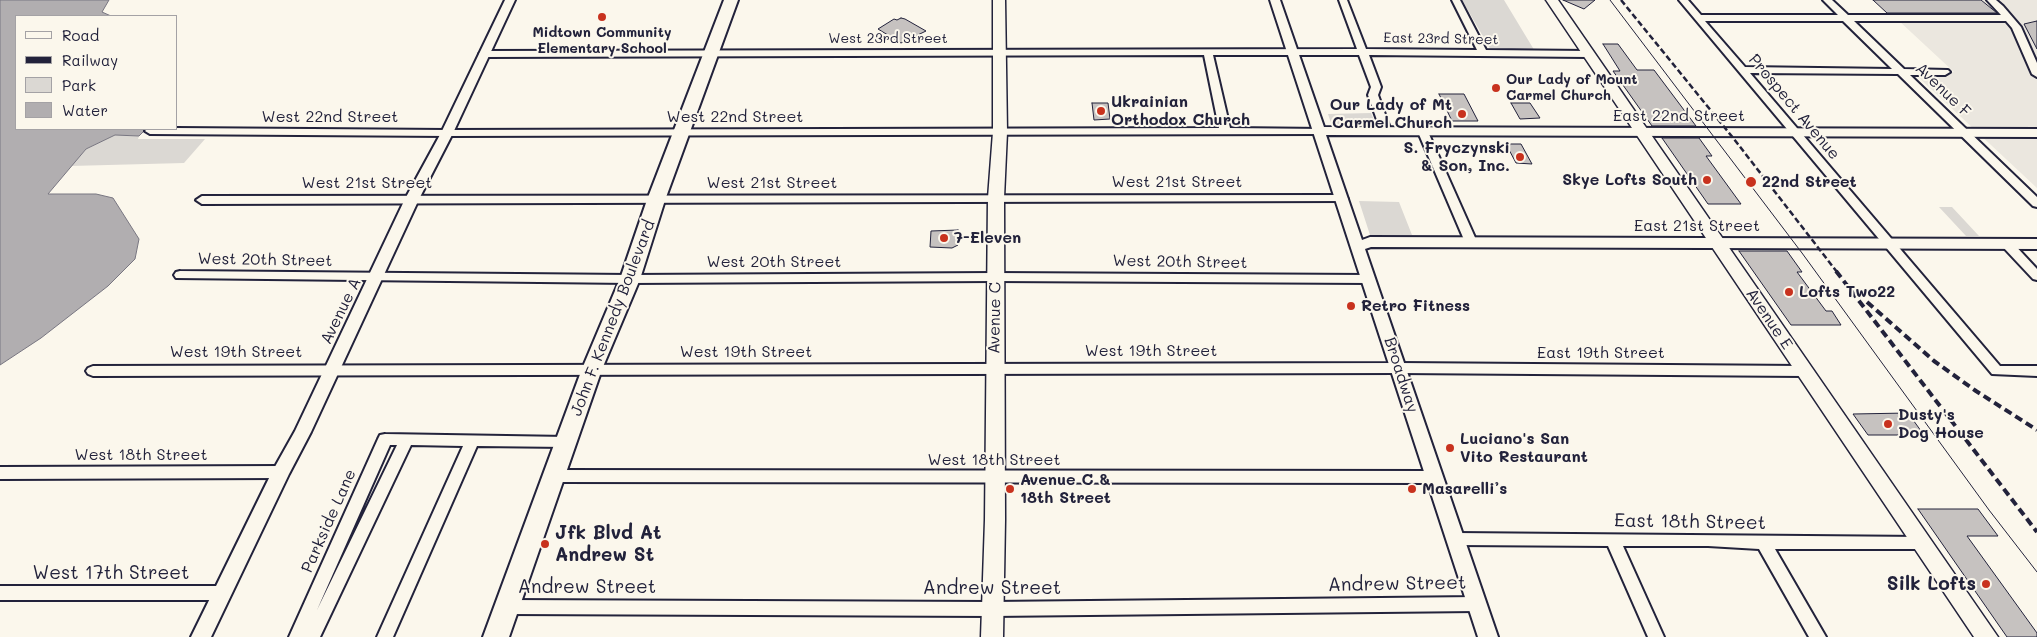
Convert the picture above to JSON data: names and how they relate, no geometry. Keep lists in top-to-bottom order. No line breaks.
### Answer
{"streets":{"main road":["John F. Kennedy Boulevard","Avenue C","Avenue E"],"street":["West 23rd Street","East 23rd Street","Avenue F","Prospect Avenue","East 22nd Street","West 22nd Street","West 21st Street","East 21st Street","West 20th Street","Avenue A","West 19th Street","East 19th Street","Broadway","West 18th Street","Parkside Lane","East 18th Street","West 17th Street","Andrew Street"]},"crossings":[["West 23rd Street","East 23rd Street"],["West 23rd Street","Avenue A"],["West 23rd Street","John F. Kennedy Boulevard"],["West 23rd Street","Avenue C"],["West 23rd Street","Broadway"],["East 23rd Street","Avenue E"],["East 23rd Street","Broadway"],["Avenue F","East 22nd Street"],["Prospect Avenue","East 22nd Street"],["Prospect Avenue","East 21st Street"],["East 22nd Street","West 22nd Street"],["East 22nd Street","Avenue E"],["East 22nd Street","Broadway"],["West 22nd Street","Avenue A"],["West 22nd Street","John F. Kennedy Boulevard"],["West 22nd Street","Avenue C"],["West 22nd Street","Broadway"],["West 21st Street","Avenue A"],["West 21st Street","John F. Kennedy Boulevard"],["West 21st Street","Avenue C"],["West 21st Street","Broadway"],["East 21st Street","Avenue E"],["East 21st Street","Broadway"],["West 20th Street","Avenue A"],["West 20th Street","John F. Kennedy Boulevard"],["West 20th Street","Avenue C"],["West 20th Street","Broadway"],["Avenue A","West 19th Street"],["Avenue A","West 18th Street"],["Avenue A","West 17th Street"],["John F. Kennedy Boulevard","West 19th Street"],["John F. Kennedy Boulevard","West 18th Street"],["John F. Kennedy Boulevard","Parkside Lane"],["John F. Kennedy Boulevard","Andrew Street"],["Avenue C","West 19th Street"],["Avenue C","West 18th Street"],["Avenue C","Andrew Street"],["Avenue E","East 19th Street"],["Avenue E","East 18th Street"],["West 19th Street","East 19th Street"],["West 19th Street","Broadway"],["East 19th Street","Broadway"],["Broadway","West 18th Street"],["Broadway","East 18th Street"],["Broadway","Andrew Street"]],"places":["Midtown Community Elementary School","Our Lady of Mount Carmel Church","Ukrainian Orthodox Church","Our Lady of Mt Carmel Church","S. Fryczynski & Son, Inc.","Skye Lofts South","22nd Street","7-Eleven","Lofts Two22","Retro Fitness","Dusty's Dog House","Luciano's San Vito Restaurant","Avenue C & 18th Street","Masarelli’s","Jfk Blvd At Andrew St","Silk Lofts"],"legend":["Road","Railway","Park","Water"]}
